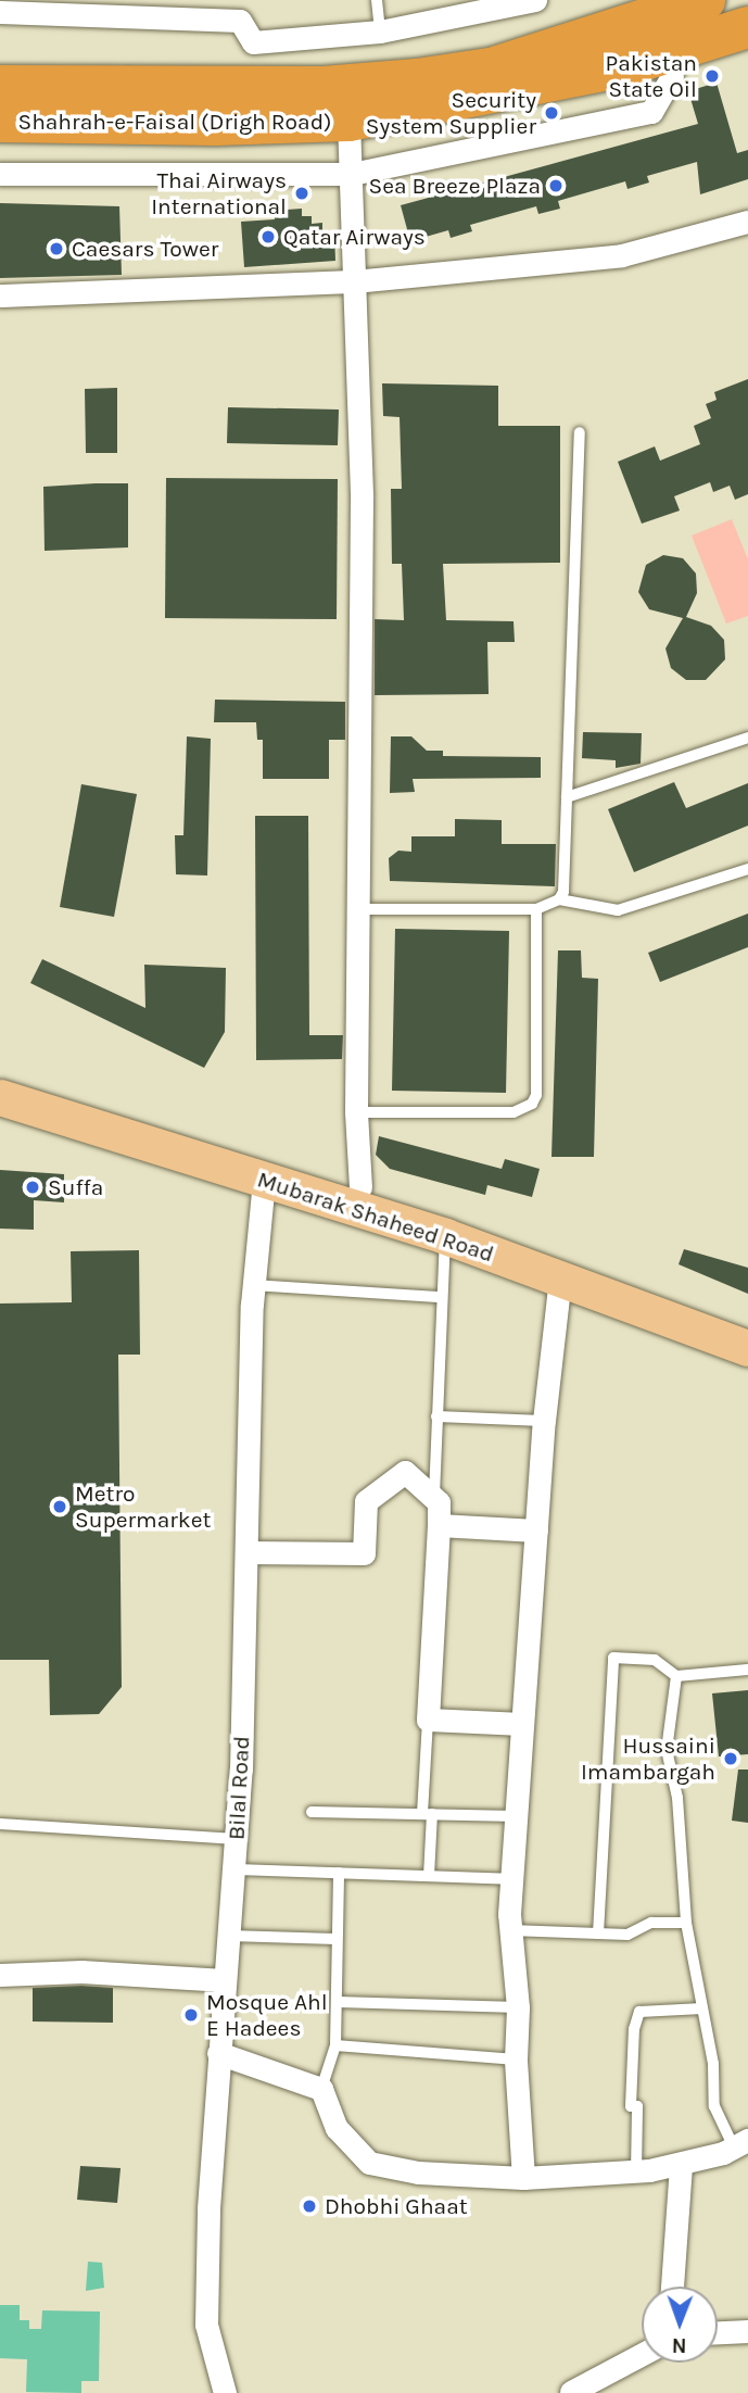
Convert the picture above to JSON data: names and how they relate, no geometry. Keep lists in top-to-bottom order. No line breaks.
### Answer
{"streets":{"highway":["Shahrah-e-Faisal (Drigh Road)"],"main road":["Mubarak Shaheed Road"],"street":["Bilal Road"]},"crossings":[["Mubarak Shaheed Road","Bilal Road"]],"places":["Pakistan State Oil","Security System Supplier","Sea Breeze Plaza","Thai Airways International","Qatar Airways","Caesars Tower","Suffa","Metro Supermarket","Hussaini Imambargah","Mosque Ahl E Hadees","Dhobhi Ghaat"],"north":"bottom"}
